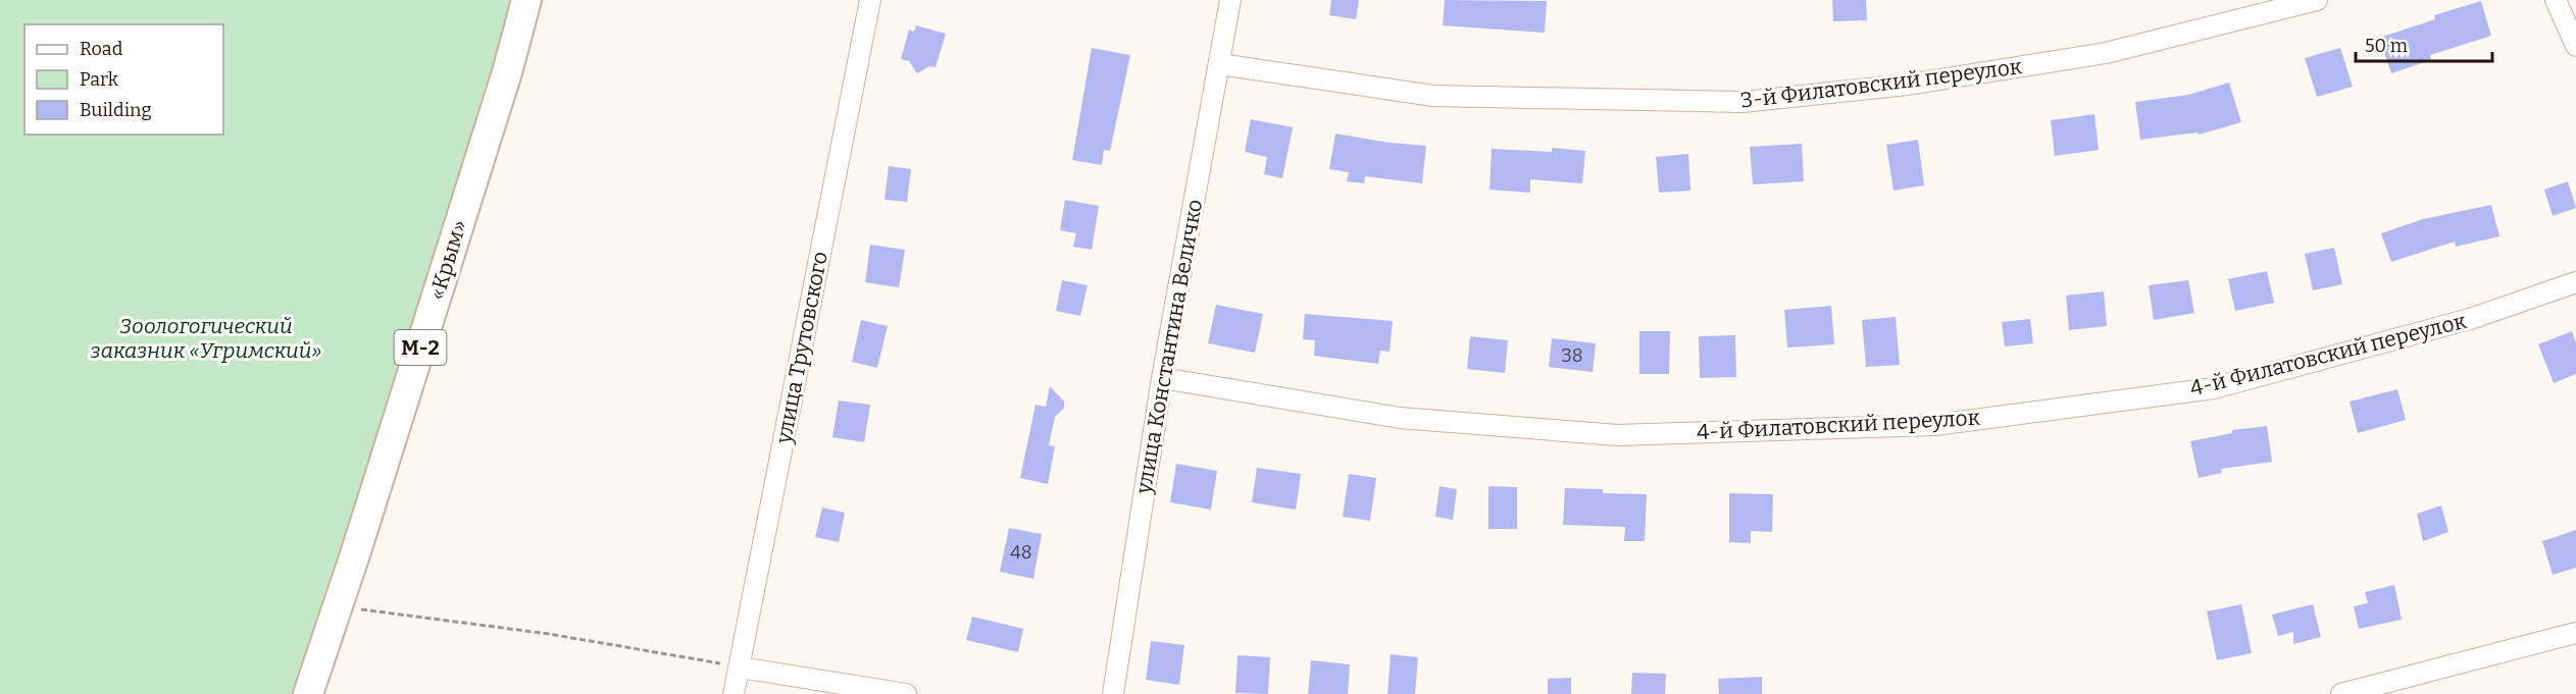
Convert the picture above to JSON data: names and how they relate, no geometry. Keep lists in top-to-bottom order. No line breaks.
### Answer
{"streets":{"highway":["«Крым»","М-2"],"street":["3-й Филатовский переулок","улица Константина Величко","улица Трутовского","4-й Филатовский переулок"]},"crossings":[["3-й Филатовский переулок","улица Константина Величко"],["улица Константина Величко","4-й Филатовский переулок"]],"parks":["Зоологогический заказник «Угримский»"],"house_numbers":["38","48"],"legend":["Road","Park","Building"],"scale_bar":"50 m"}
